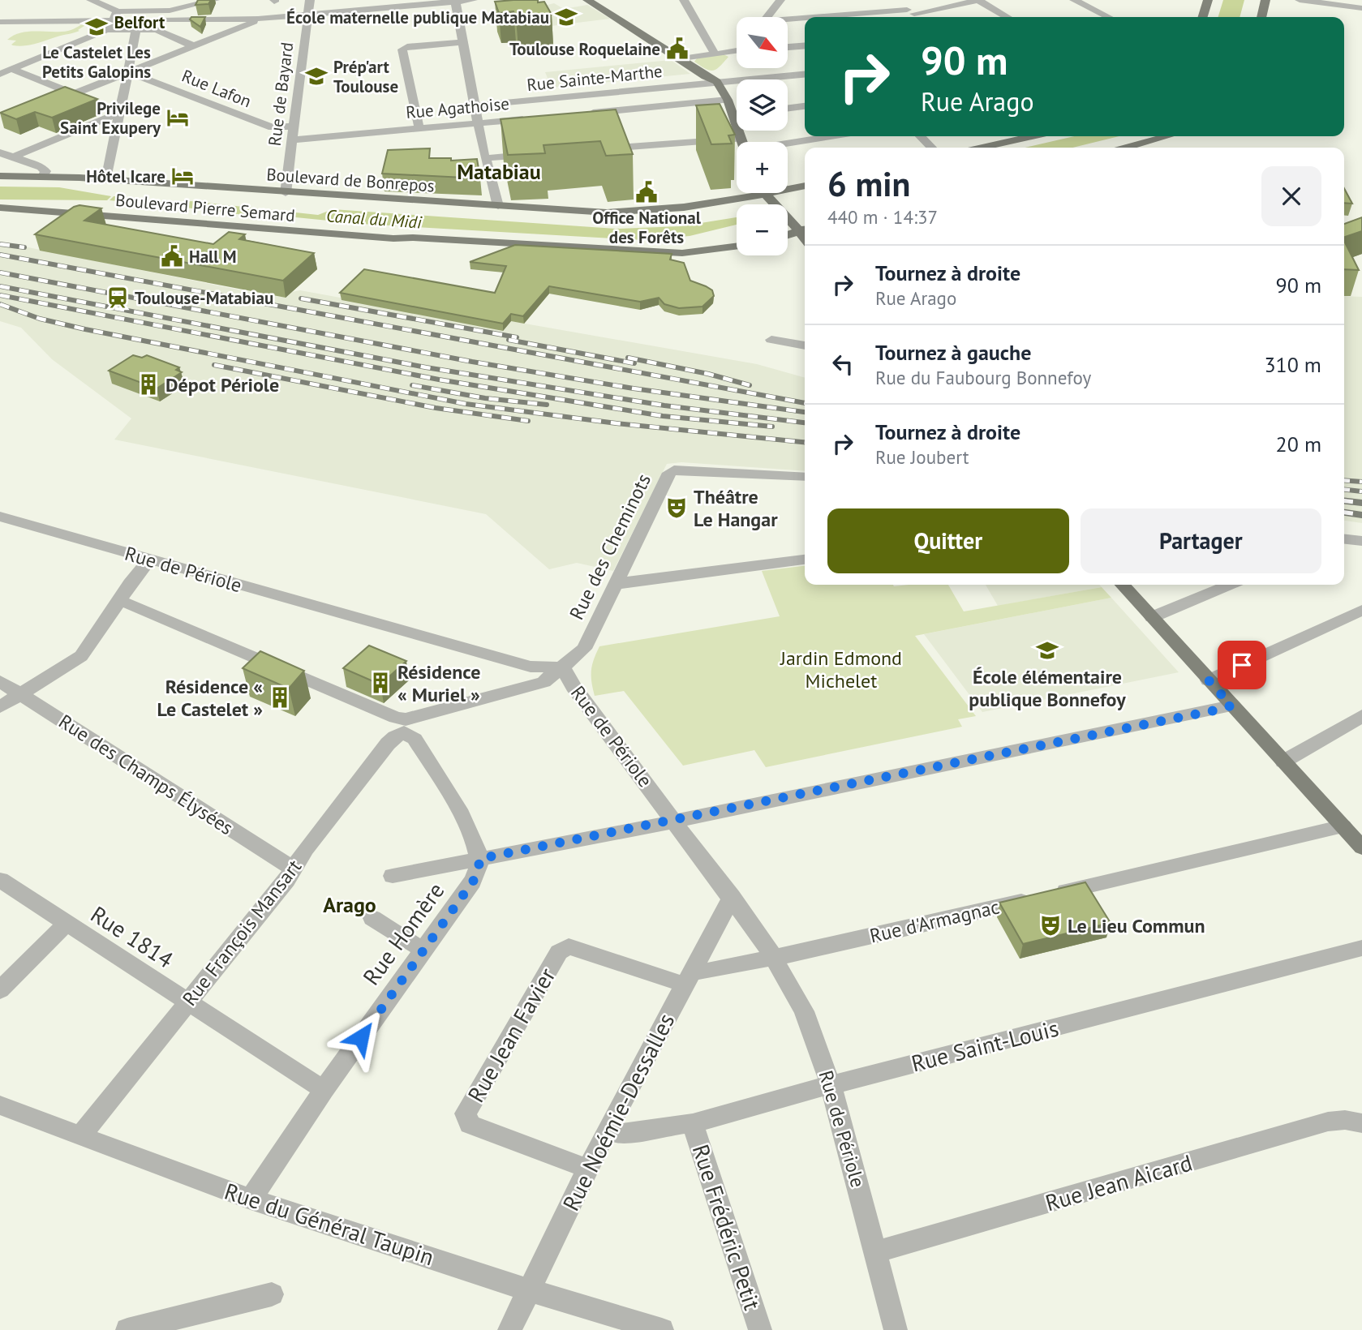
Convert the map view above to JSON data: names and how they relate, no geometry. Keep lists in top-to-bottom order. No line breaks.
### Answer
{"streets":{"main road":["Boulevard de Bonrepos","Boulevard Pierre Semard"],"street":["Rue Sainte-Marthe","Rue Lafon","Rue de Bayard","Rue Agathoise","Rue des Cheminots","Rue de Périole","Rue des Champs Élysées","Rue d'Armagnac","Rue François Mansart","Rue Homère","Rue 1814","Rue Jean Favier","Rue Saint-Louis","Rue Noémie-Dessalles","Rue Jean Aicard","Rue du Général Taupin","Rue Frédéric Petit"]},"crossings":[["Rue Lafon","Rue de Bayard"],["Rue de Bayard","Rue Agathoise"],["Rue de Bayard","Boulevard de Bonrepos"],["Rue des Cheminots","Rue de Périole"],["Rue des Cheminots","Rue François Mansart"],["Rue de Périole","Rue d'Armagnac"],["Rue de Périole","Rue Saint-Louis"],["Rue de Périole","Rue Noémie-Dessalles"],["Rue de Périole","Rue Jean Aicard"],["Rue des Champs Élysées","Rue François Mansart"],["Rue d'Armagnac","Rue Jean Favier"],["Rue d'Armagnac","Rue Noémie-Dessalles"],["Rue François Mansart","Rue 1814"],["Rue François Mansart","Rue du Général Taupin"],["Rue Homère","Rue 1814"],["Rue Homère","Rue du Général Taupin"],["Rue Jean Favier","Rue Noémie-Dessalles"],["Rue Saint-Louis","Rue Noémie-Dessalles"],["Rue Saint-Louis","Rue Frédéric Petit"],["Rue Noémie-Dessalles","Rue du Général Taupin"]],"districts":["Belfort","Matabiau","Arago"],"water":["Canal du Midi"],"parks":["Jardin Edmond Michelet"],"places":{"school or university":["École maternelle publique Matabiau","Le Castelet Les Petits Galopins","Prép'art Toulouse","École élémentaire publique Bonnefoy"],"public building":["Toulouse Roquelaine","Office National des Forêts","Hall M"],"hotel":["Privilege Saint Exupery","Hôtel Icare"],"station":["Toulouse-Matabiau"],"building":["Dépot Périole","Résidence « Muriel »","Résidence « Le Castelet »"],"theatre":["Théâtre Le Hangar","Le Lieu Commun"]},"north":"bottom right","page":{"map_buttons":["+","−"],"turn":["90 m","Rue Arago"],"heading":["6 min","440 m · 14:37"],"list":[{"name":"Tournez à droite","note":"Rue Arago","value":"90 m"},{"name":"Tournez à gauche","note":"Rue du Faubourg Bonnefoy","value":"310 m"},{"name":"Tournez à droite","note":"Rue Joubert","value":"20 m"}],"buttons":["Quitter","Partager"]}}
